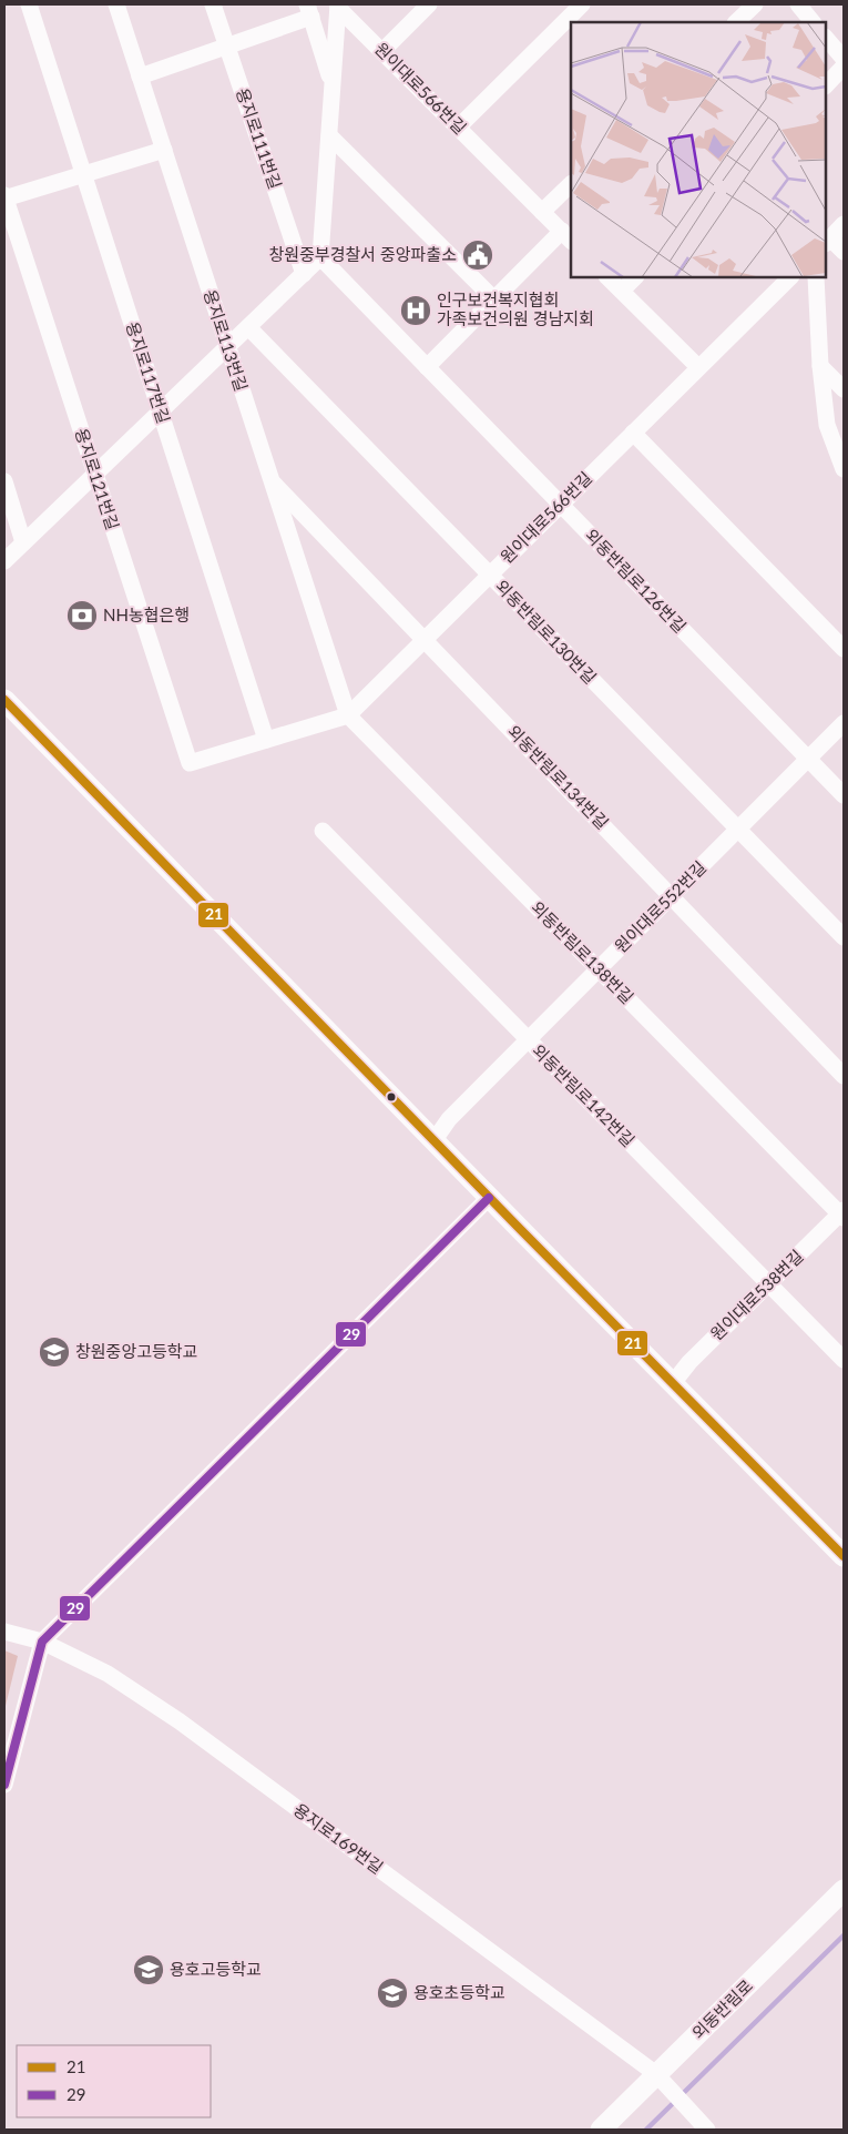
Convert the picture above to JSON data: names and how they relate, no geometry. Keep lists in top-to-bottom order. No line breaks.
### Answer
{"streets":{"main road":["외동반림로"],"street":["원이대로566번길","용지로111번길","용지로113번길","용지로117번길","용지로121번길","외동반림로126번길","외동반림로130번길","외동반림로134번길","원이대로552번길","외동반림로138번길","외동반림로142번길","원이대로538번길","용지로169번길"]},"crossings":[["원이대로566번길","외동반림로126번길"],["원이대로566번길","외동반림로130번길"],["원이대로566번길","외동반림로134번길"],["원이대로566번길","외동반림로138번길"],["용지로113번길","외동반림로134번길"],["용지로113번길","외동반림로138번길"],["용지로117번길","용지로121번길"],["외동반림로126번길","원이대로552번길"],["외동반림로130번길","원이대로552번길"],["외동반림로134번길","원이대로552번길"],["원이대로552번길","외동반림로138번길"],["원이대로552번길","외동반림로142번길"],["외동반림로138번길","원이대로538번길"],["외동반림로142번길","원이대로538번길"],["용지로169번길","외동반림로"]],"places":{"public building":["창원중부경찰서 중앙파출소"],"hospital":["인구보건복지협회 가족보건의원 경남지회"],"bank":["NH농협은행"],"school or university":["창원중앙고등학교","용호고등학교","용호초등학교"]},"lines":["transit line 21","transit line 29"],"legend":["21","29"]}
